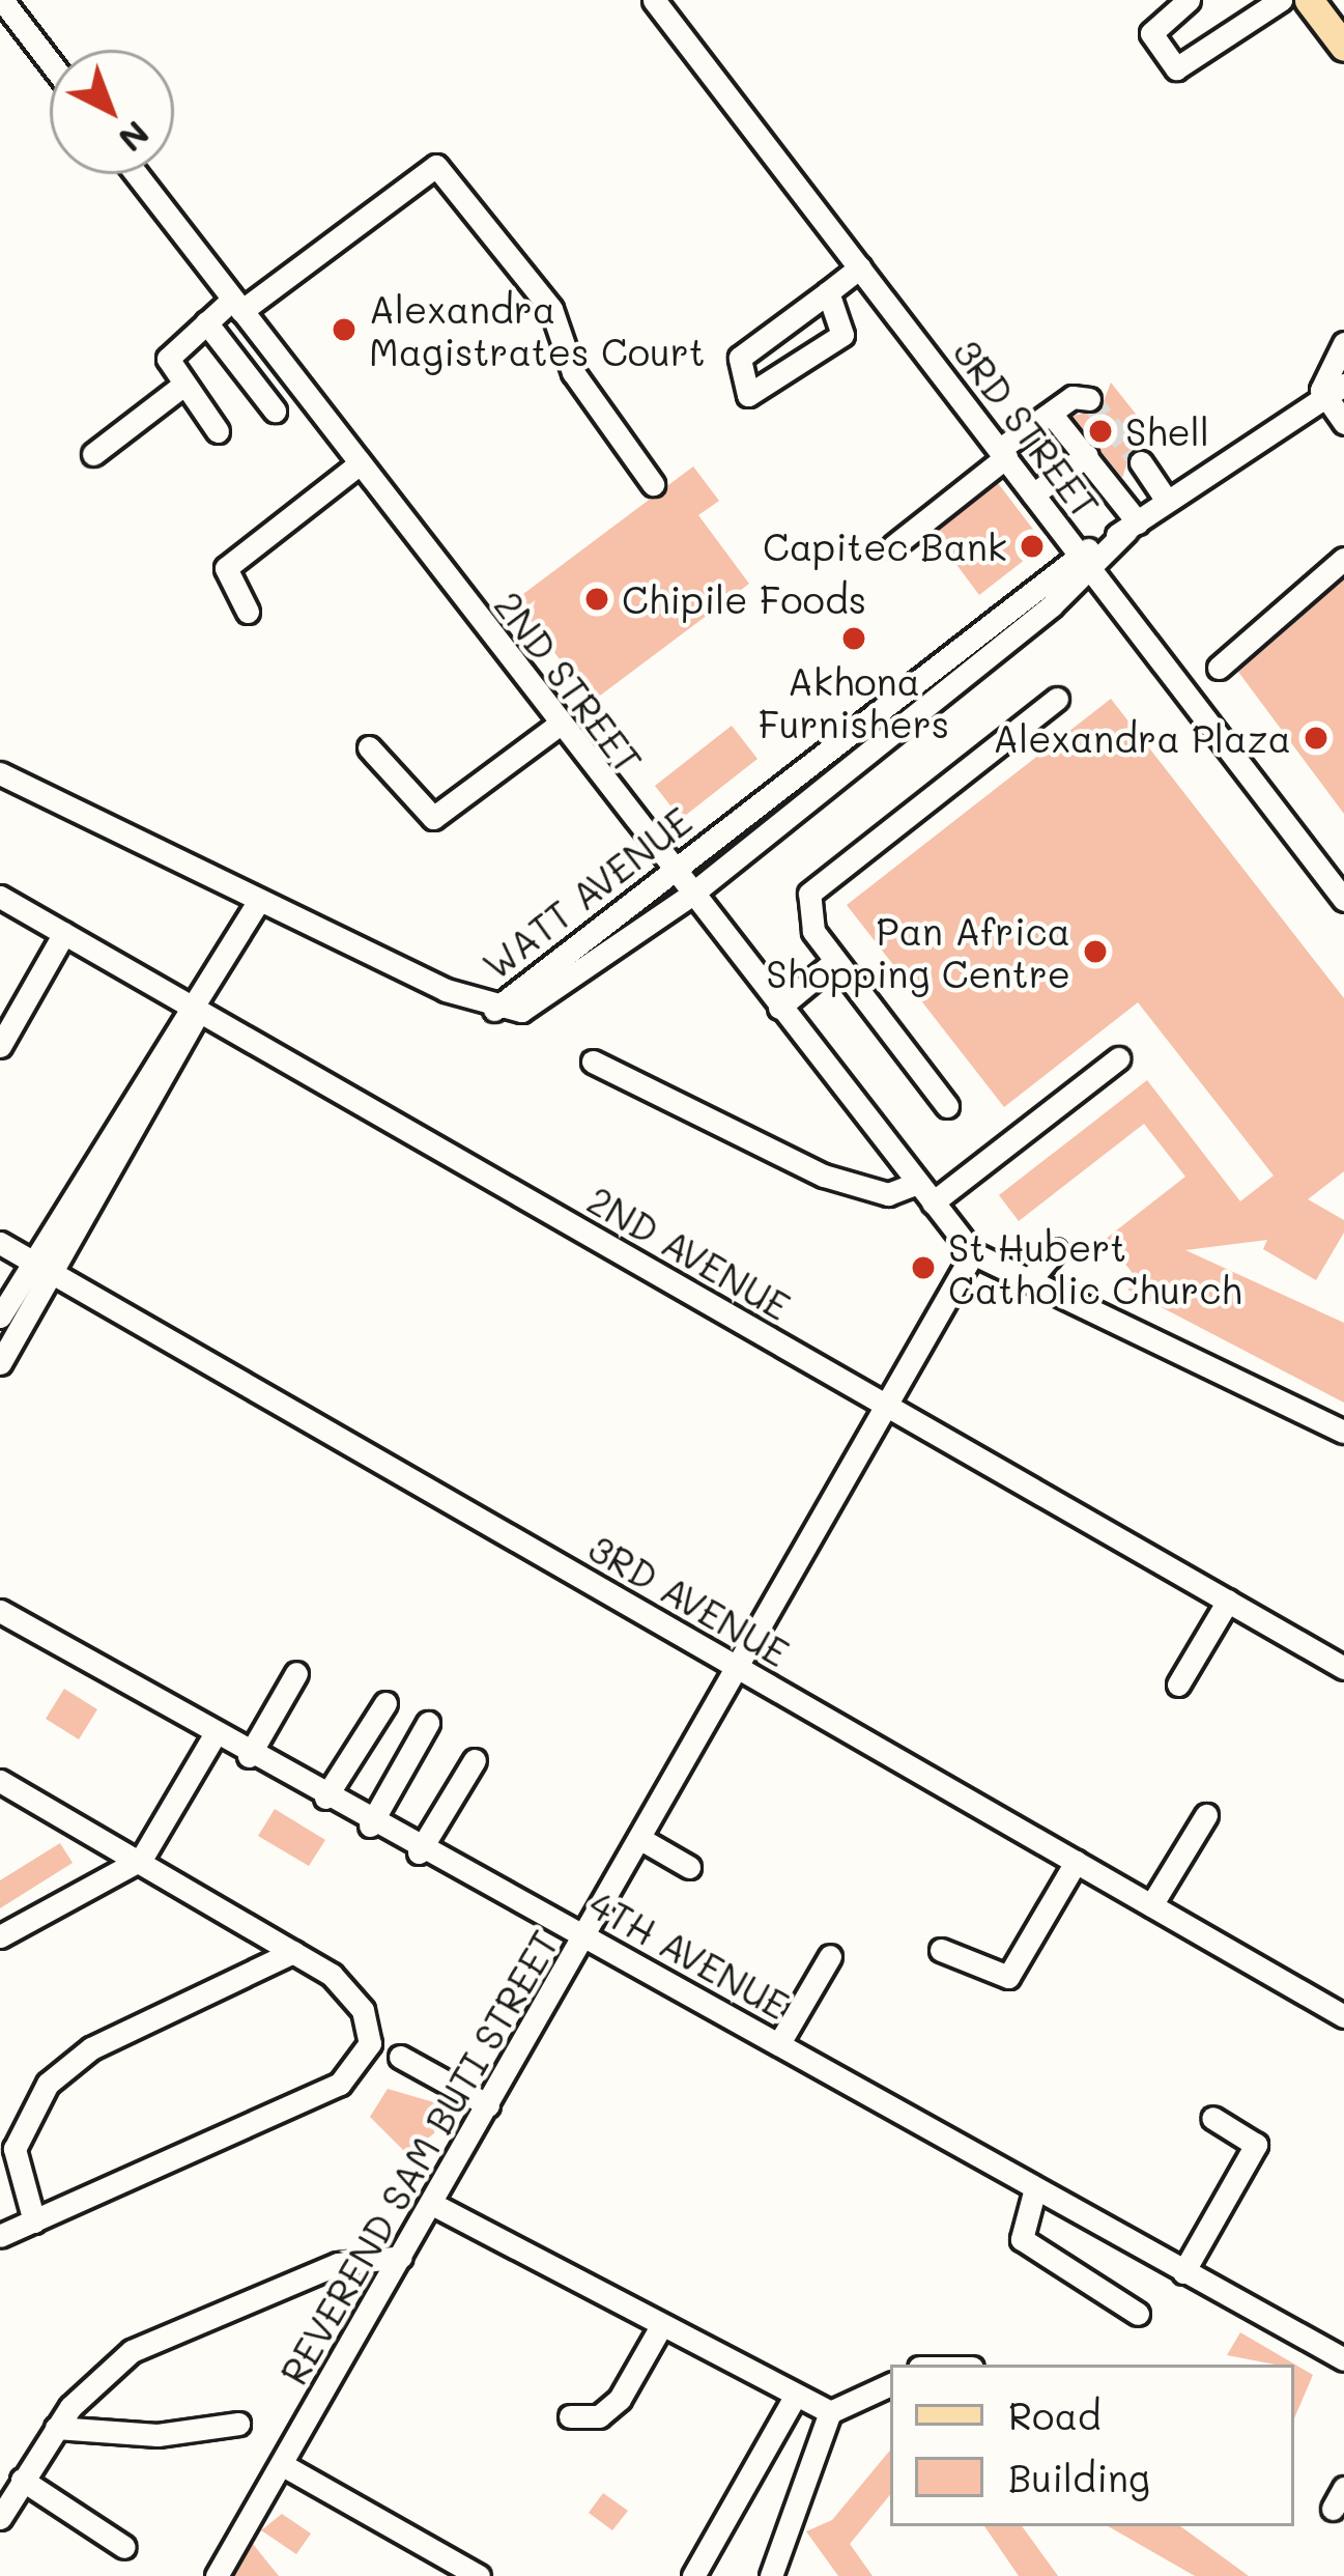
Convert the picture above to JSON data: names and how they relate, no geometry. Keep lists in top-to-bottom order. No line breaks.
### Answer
{"streets":{"street":["3RD STREET","2ND STREET","WATT AVENUE","2ND AVENUE","3RD AVENUE","4TH AVENUE","REVEREND SAM BUTI STREET"]},"crossings":[["3RD STREET","WATT AVENUE"],["2ND STREET","WATT AVENUE"],["2ND STREET","REVEREND SAM BUTI STREET"],["2ND AVENUE","REVEREND SAM BUTI STREET"],["3RD AVENUE","REVEREND SAM BUTI STREET"],["4TH AVENUE","REVEREND SAM BUTI STREET"]],"places":["Alexandra Magistrates Court","Shell","Capitec Bank","Chipile Foods","Akhona Furnishers","Alexandra Plaza","Pan Africa Shopping Centre","St Hubert Catholic Church"],"legend":["Road","Building"],"north":"bottom right"}
